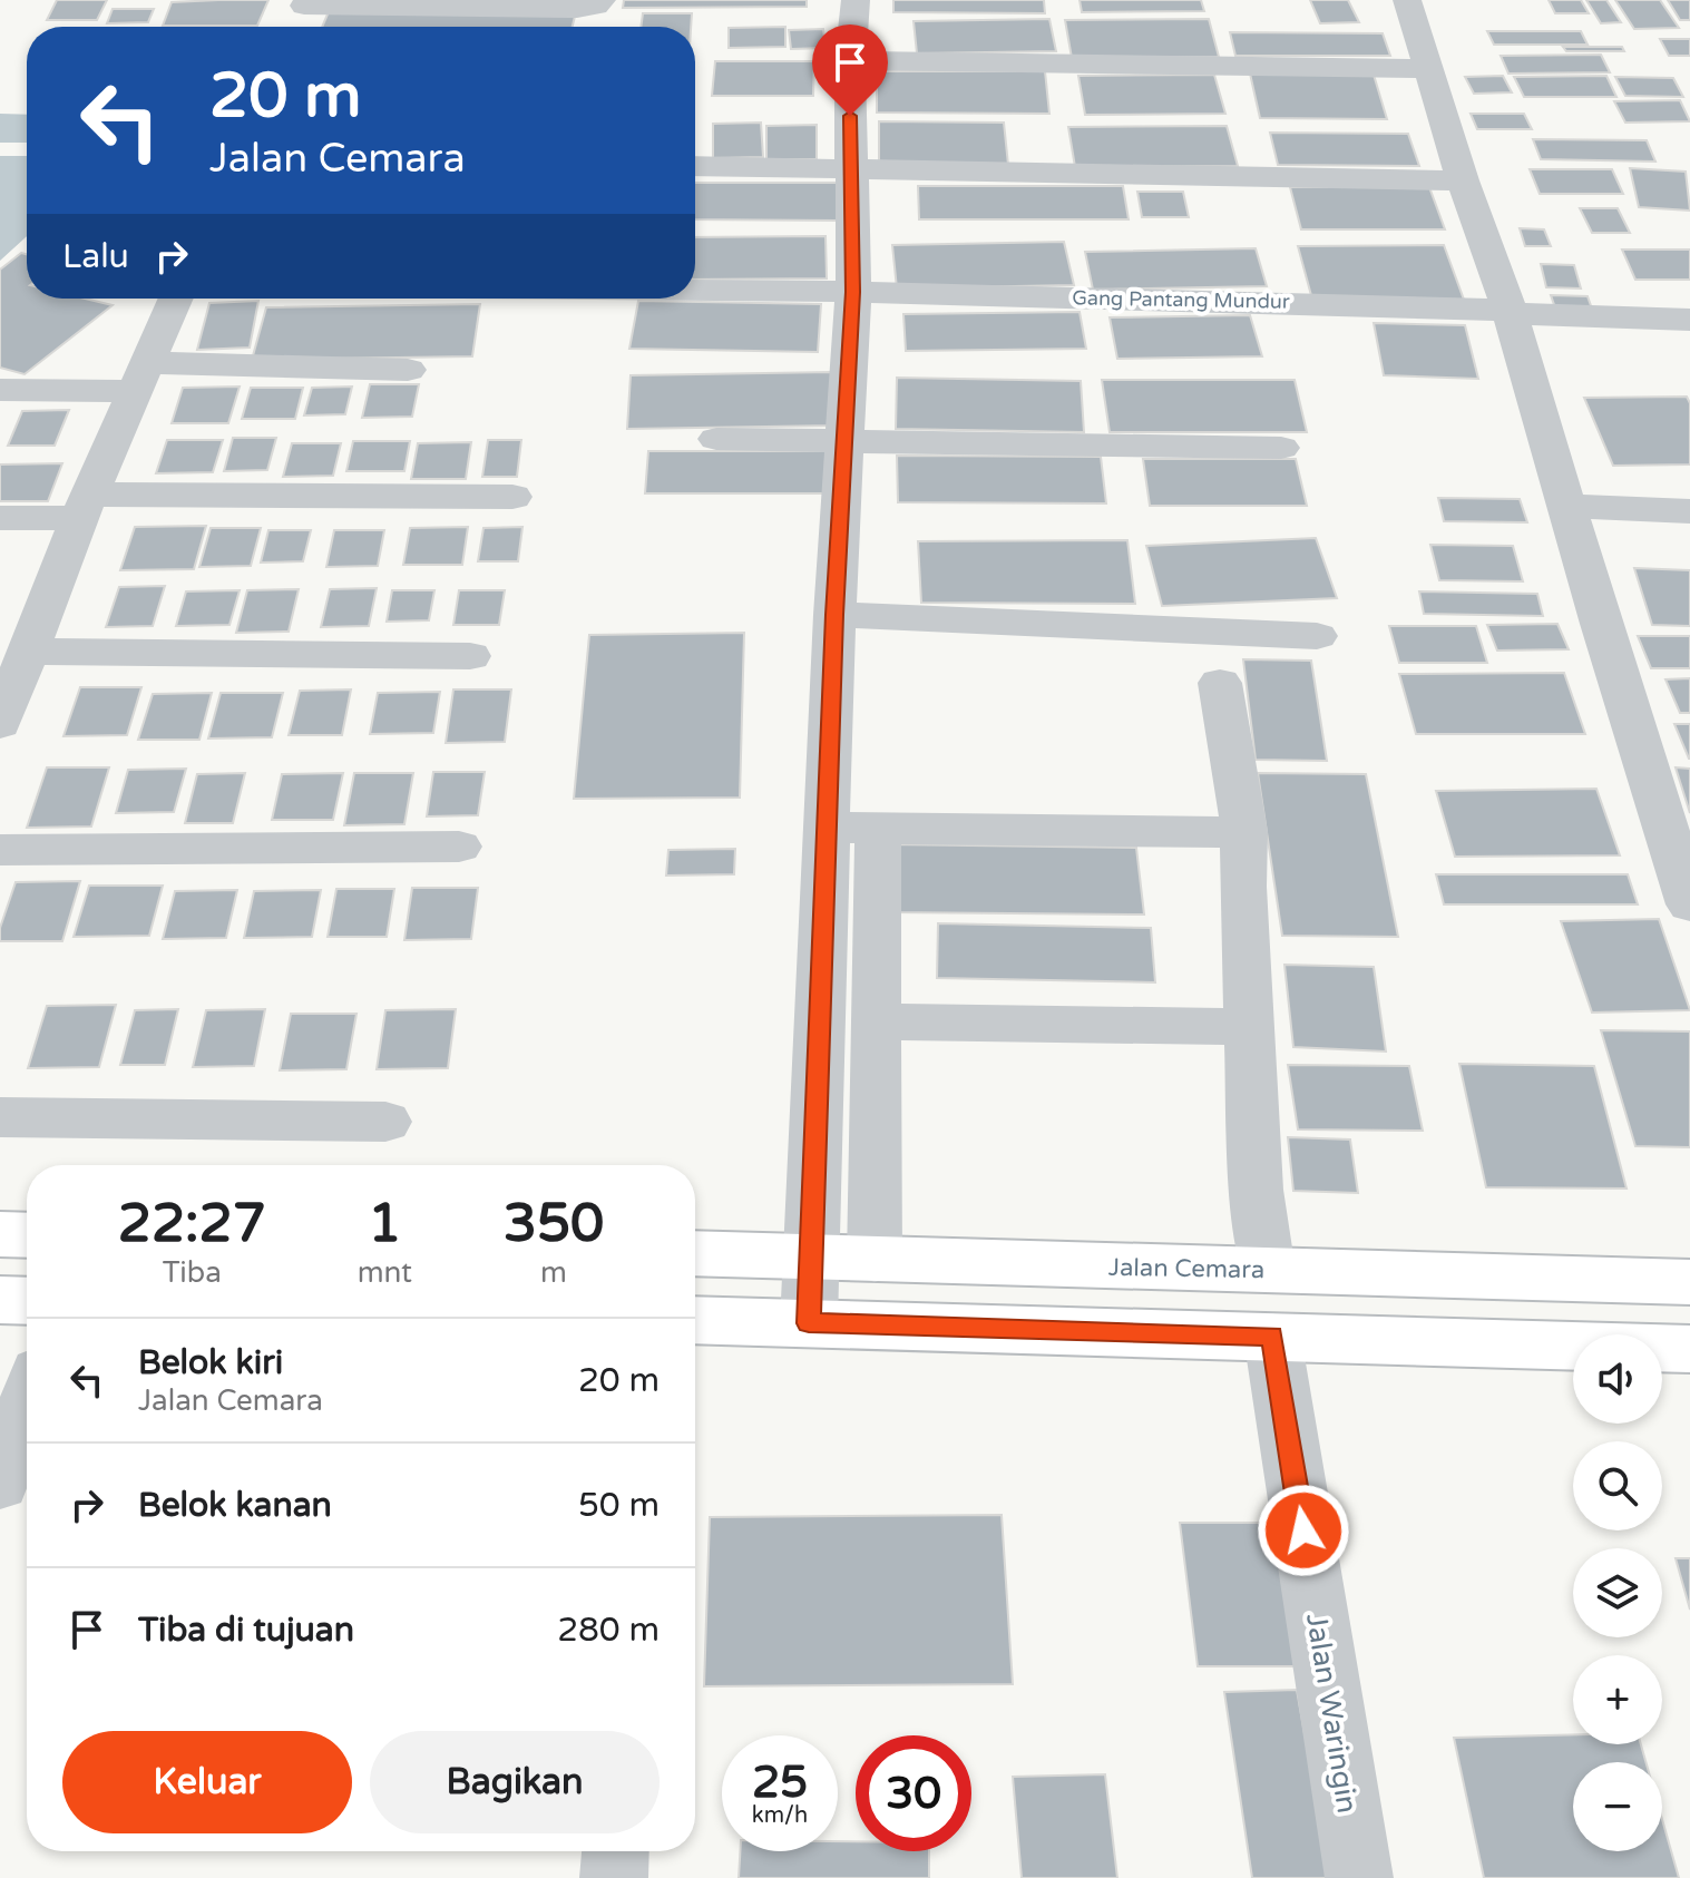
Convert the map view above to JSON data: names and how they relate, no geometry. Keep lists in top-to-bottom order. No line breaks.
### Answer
{"streets":{"highway":["Jalan Cemara"],"street":["Gang Pantang Mundur","Jalan Waringin"]},"page":{"turn":["20 m","Jalan Cemara"],"then":"Lalu","eta":["22:27","Tiba","1","mnt","350","m"],"list":[{"name":"Belok kiri","note":"Jalan Cemara","value":"20 m"},{"name":"Belok kanan","value":"50 m"},{"name":"Tiba di tujuan","value":"280 m"}],"map_buttons":["+","−"],"buttons":["Keluar","Bagikan"],"speed":"25 km/h","limit":"30"}}
